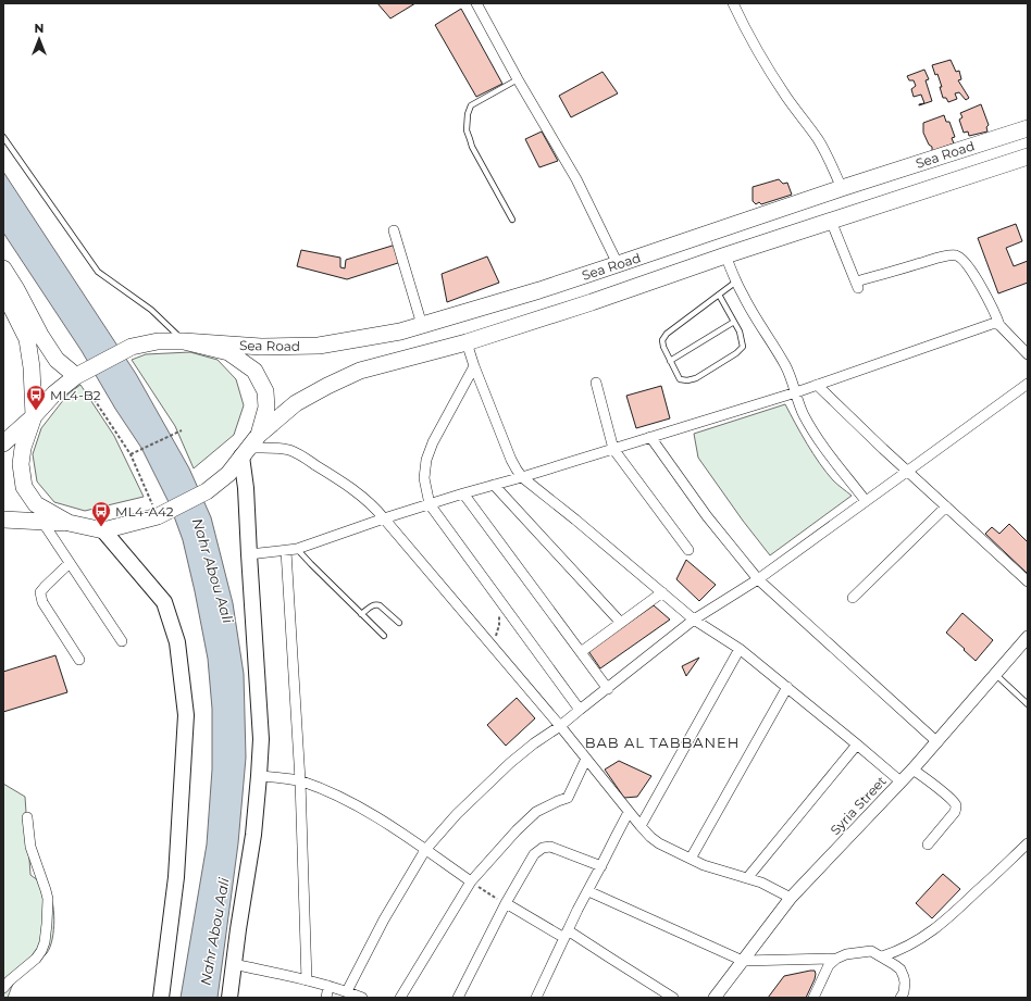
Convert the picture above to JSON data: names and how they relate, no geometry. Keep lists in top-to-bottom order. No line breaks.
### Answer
{"streets":{"highway":["Sea Road"],"street":["Syria Street"]},"districts":["BAB AL TABBANEH"],"water":["Nahr Abou Aali"],"places":{"bus stop":["ML4-B2","ML4-A42"]},"north":"top"}
